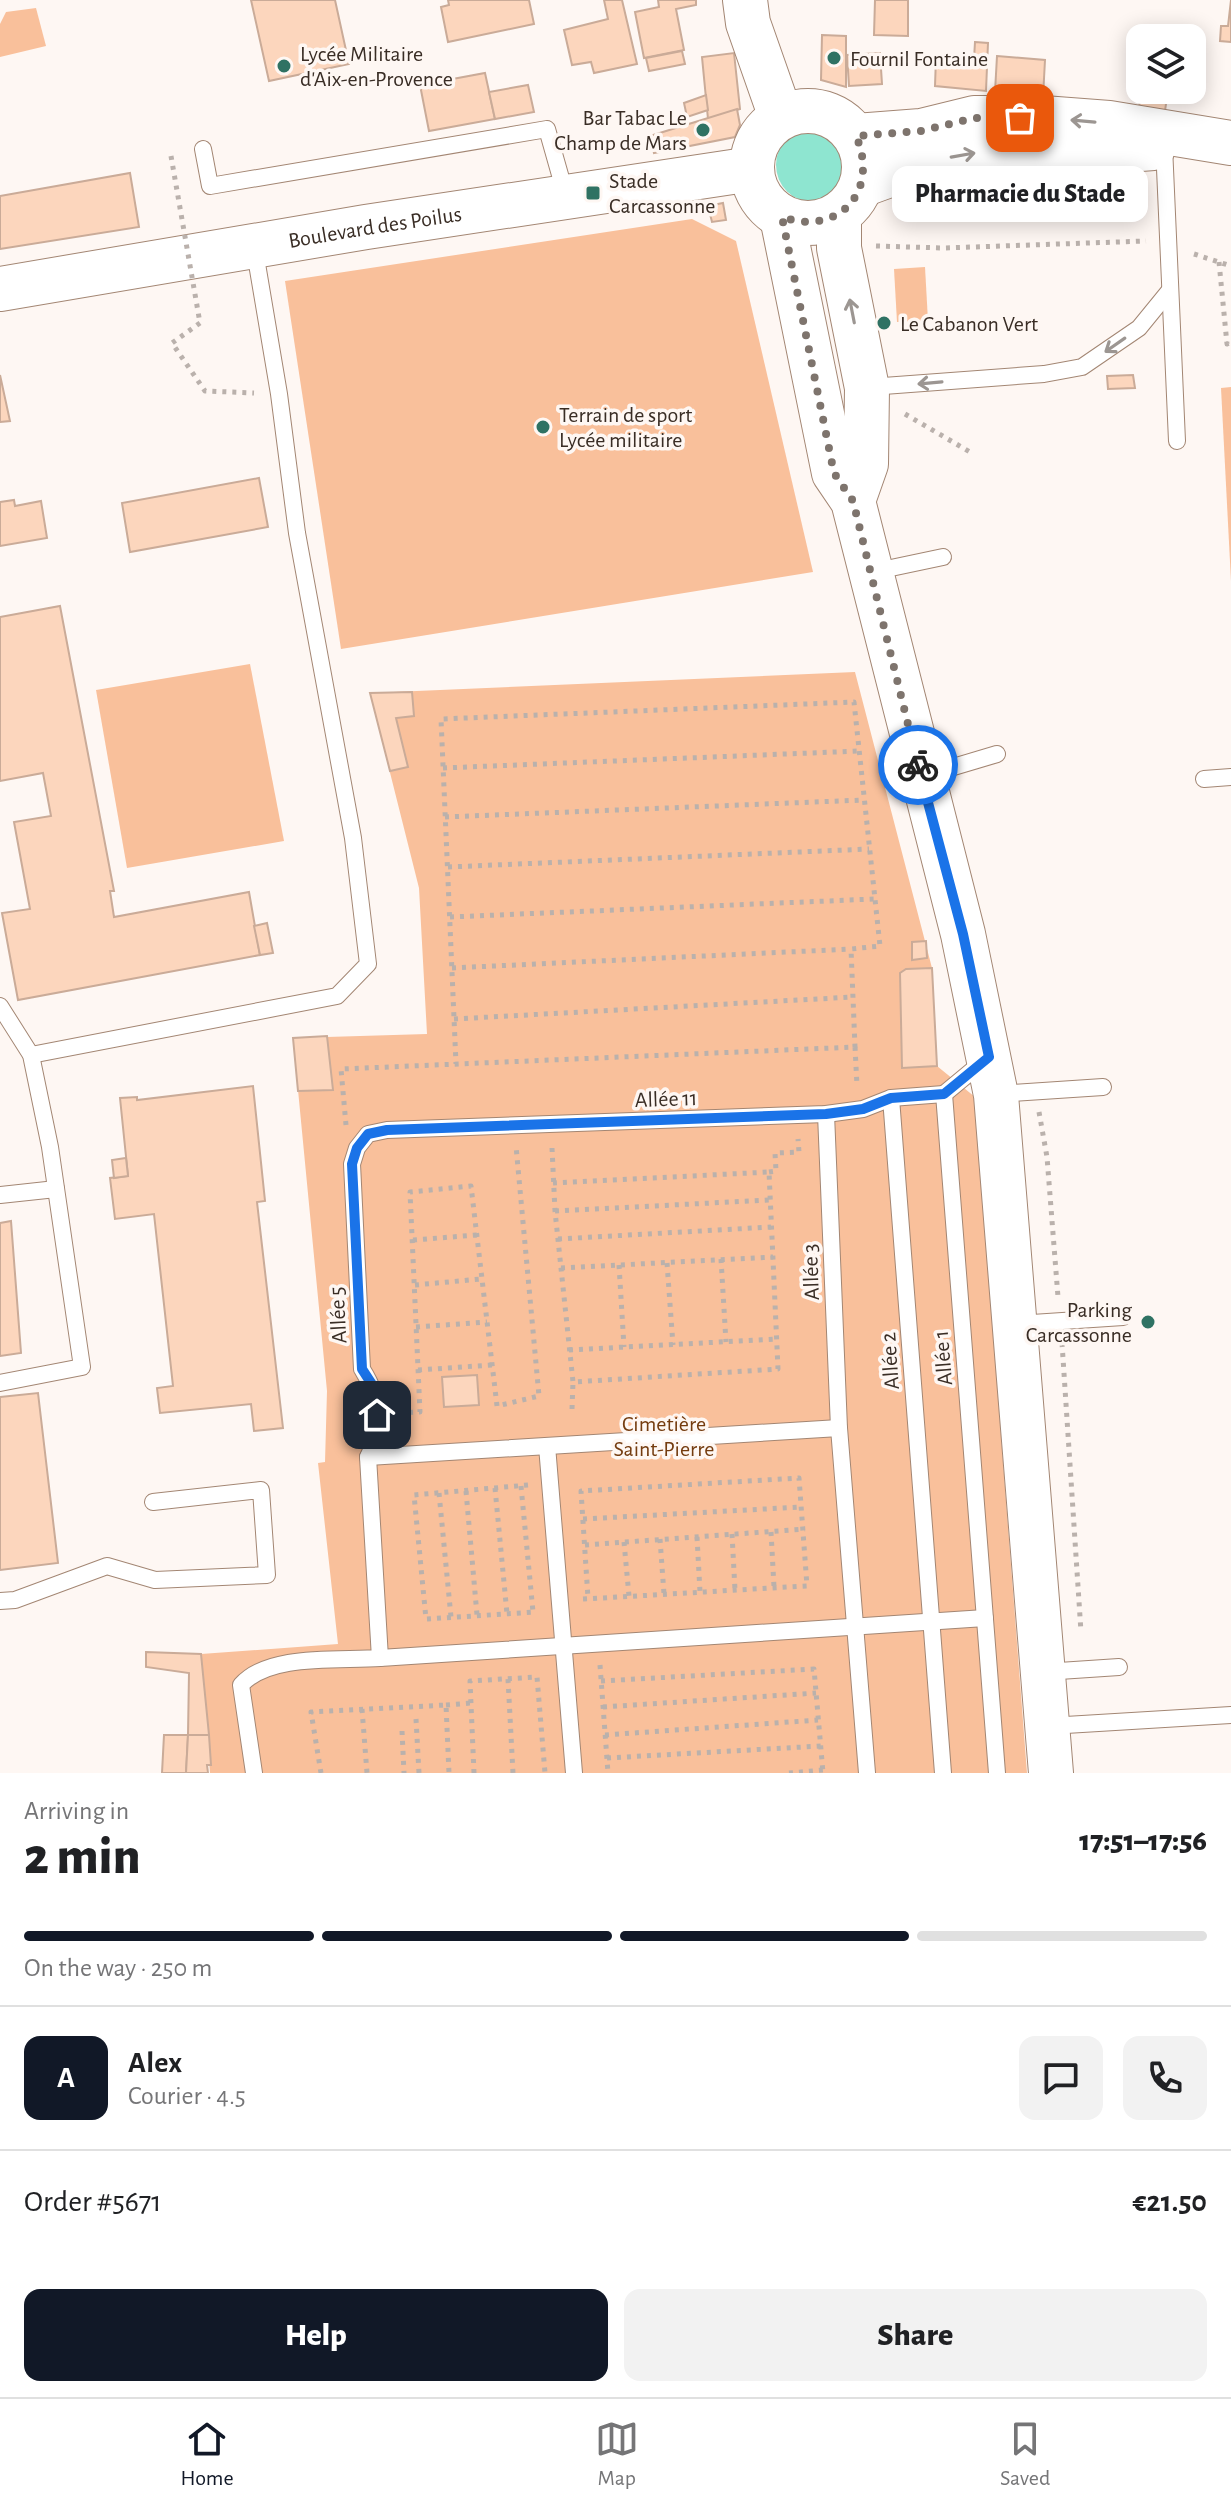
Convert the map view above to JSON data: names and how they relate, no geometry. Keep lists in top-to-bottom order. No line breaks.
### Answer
{"streets":{"main road":["Boulevard des Poilus"],"lane":["Allée 11","Allée 3","Allée 5","Allée 1","Allée 2"]},"crossings":[["Allée 11","Allée 3"],["Allée 11","Allée 5"],["Allée 11","Allée 1"],["Allée 11","Allée 2"]],"parks":["Cimetière Saint-Pierre"],"places":{"other":["Fournil Fontaine","Lycée Militaire d'Aix-en-Provence","Pharmacie du Stade","Bar Tabac Le Champ de Mars","Le Cabanon Vert","Terrain de sport Lycée militaire","Parking Carcassonne"],"transit":["Stade Carcassonne"]},"page":{"bubble":"Pharmacie du Stade","heading":["2 min","Arriving in","17:51–17:56"],"panel":["Alex","Courier · 4.5","Order #5671","€21.50"],"bar":"On the way · 250 m","round":"A","buttons":["Help","Share"],"tabs":["Home","Map","Saved"]}}
